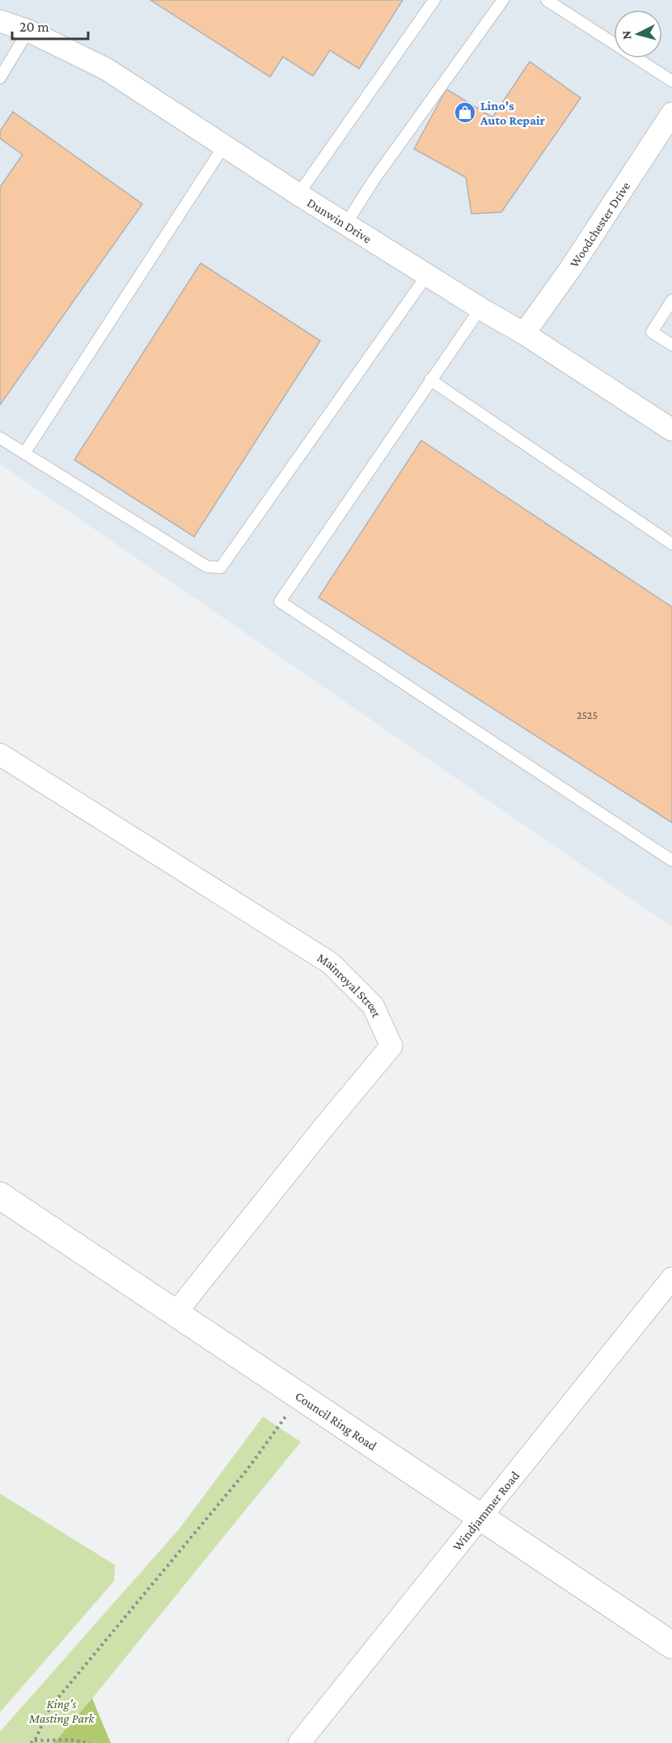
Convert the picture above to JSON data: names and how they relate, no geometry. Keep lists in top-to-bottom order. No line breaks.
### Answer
{"streets":{"street":["Dunwin Drive","Woodchester Drive","Mainroyal Street","Council Ring Road","Windjammer Road"]},"crossings":[["Dunwin Drive","Woodchester Drive"],["Mainroyal Street","Council Ring Road"],["Council Ring Road","Windjammer Road"]],"parks":["King's Masting Park"],"places":{"shop":["Lino's Auto Repair"]},"house_numbers":["2525"],"scale_bar":"20 m","north":"left"}
